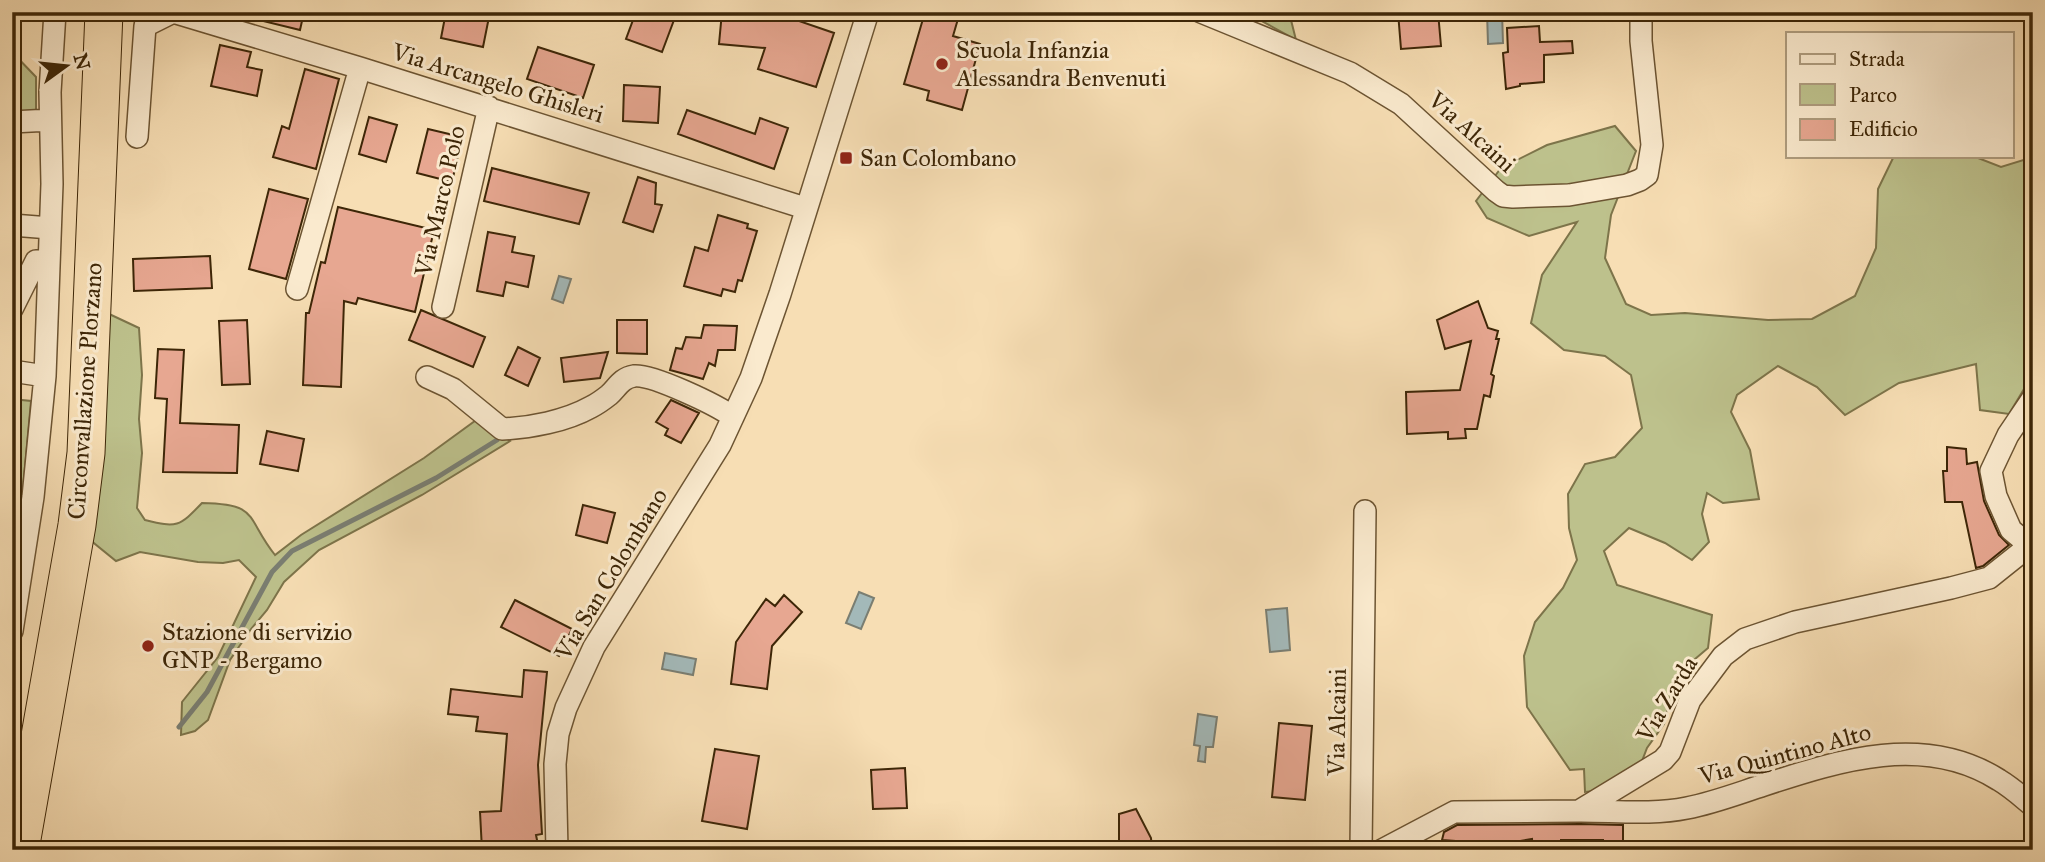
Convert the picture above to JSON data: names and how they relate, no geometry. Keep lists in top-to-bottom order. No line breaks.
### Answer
{"streets":{"highway":["Circonvallazione Plorzano"],"street":["Via Arcangelo Ghisleri","Via Alcaini","Via Marco Polo","Via San Colombano","Via Zarda","Via Quintino Alto"]},"crossings":[["Via Arcangelo Ghisleri","Via Marco Polo"],["Via Arcangelo Ghisleri","Via San Colombano"],["Via Zarda","Via Quintino Alto"]],"places":{"other":["Scuola Infanzia Alessandra Benvenuti","Stazione di servizio GNP - Bergamo"],"transit":["San Colombano"]},"legend":["Strada","Parco","Edificio"],"north":"right"}
